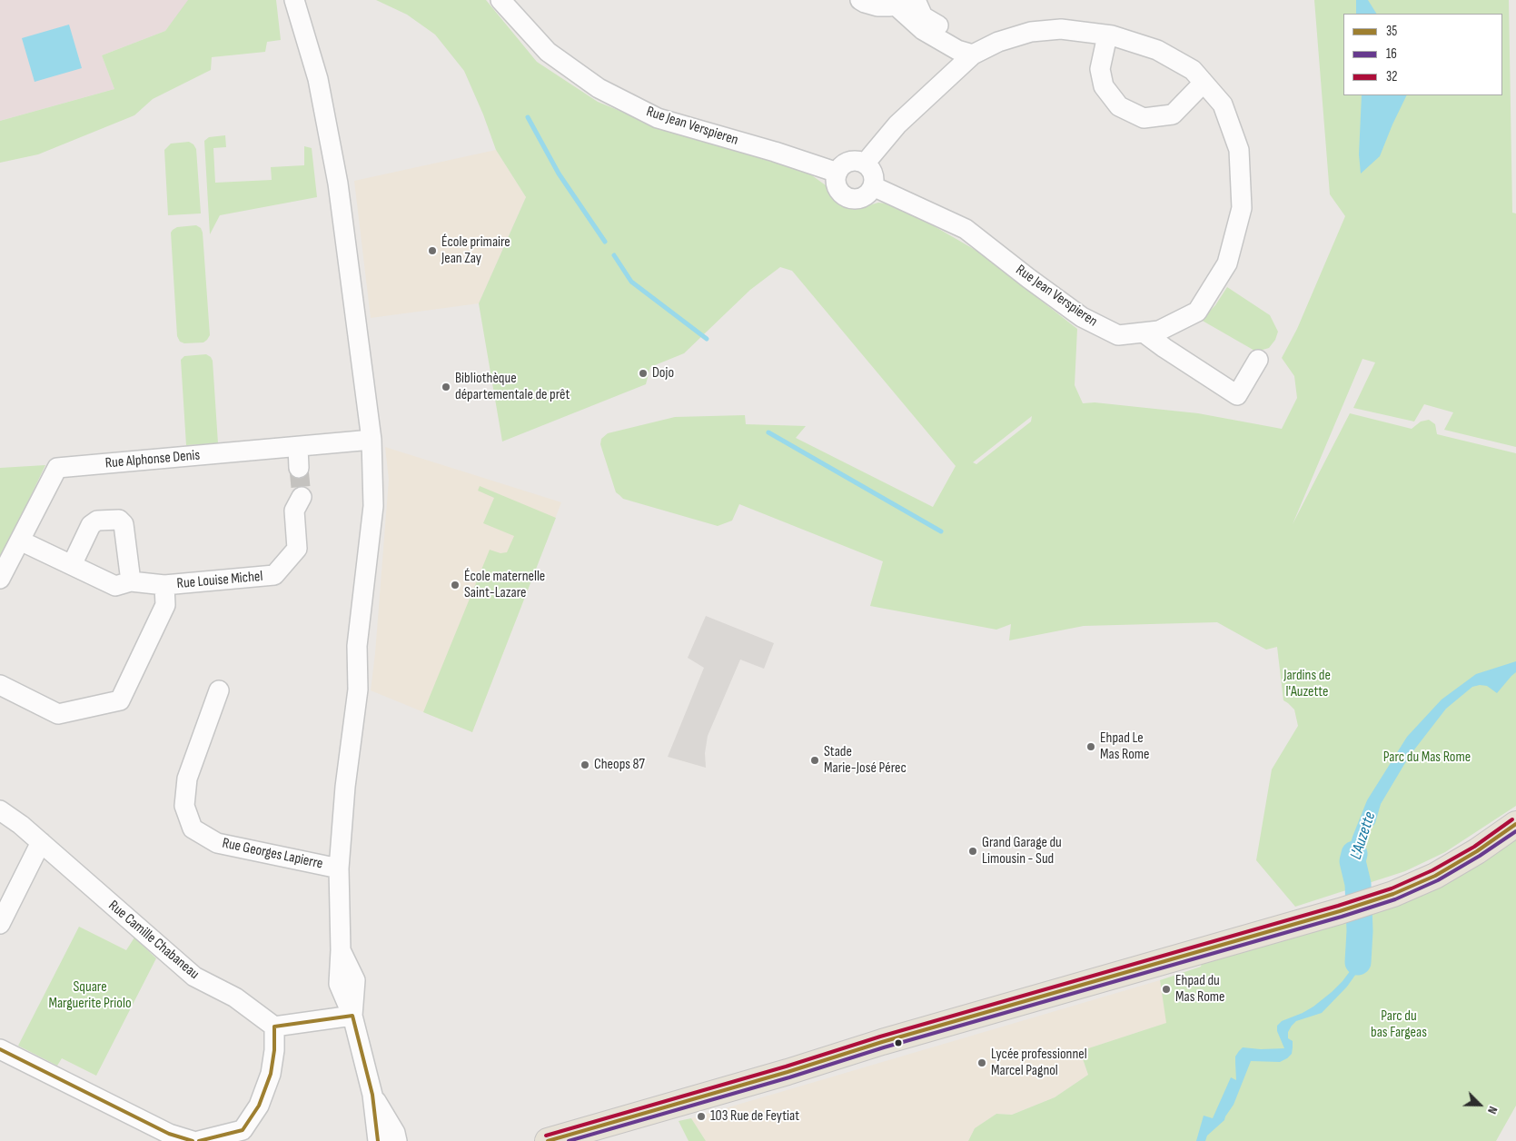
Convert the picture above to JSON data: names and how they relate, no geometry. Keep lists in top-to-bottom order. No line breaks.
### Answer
{"streets":{"street":["Rue Jean Verspieren","Rue Alphonse Denis","Rue Louise Michel","Rue Georges Lapierre","Rue Camille Chabaneau"]},"crossings":[["Rue Alphonse Denis","Rue Louise Michel"]],"water":["L'Auzette"],"parks":["Jardins de l'Auzette","Parc du Mas Rome","Square Marguerite Priolo","Parc du bas Fargeas"],"places":["École primaire Jean Zay","Dojo","Bibliothèque départementale de prêt","École maternelle Saint-Lazare","Ehpad Le Mas Rome","Stade Marie-José Pérec","Cheops 87","Grand Garage du Limousin - Sud","Ehpad du Mas Rome","Lycée professionnel Marcel Pagnol","103 Rue de Feytiat"],"lines":["transit line 32","transit line 35","transit line 16"],"legend":["35","16","32"],"north":"bottom right"}
